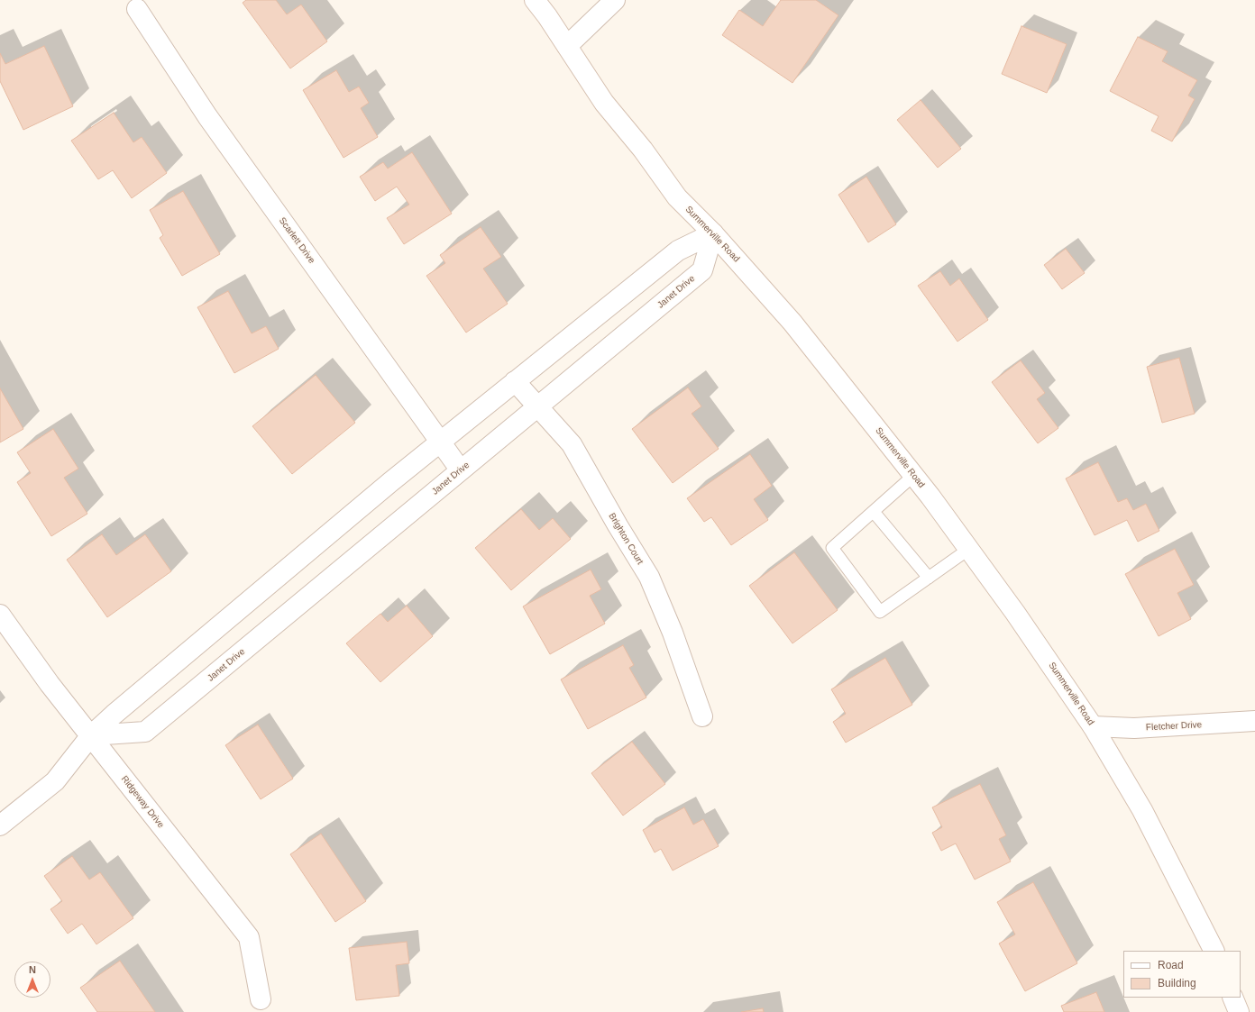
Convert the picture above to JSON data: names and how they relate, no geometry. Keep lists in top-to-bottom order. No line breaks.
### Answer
{"streets":{"street":["Summerville Road","Scarlett Drive","Janet Drive","Brighton Court","Fletcher Drive","Ridgeway Drive"]},"crossings":[["Summerville Road","Janet Drive"],["Summerville Road","Fletcher Drive"],["Scarlett Drive","Janet Drive"],["Janet Drive","Brighton Court"],["Janet Drive","Ridgeway Drive"]],"legend":["Road","Building"],"north":"top"}
